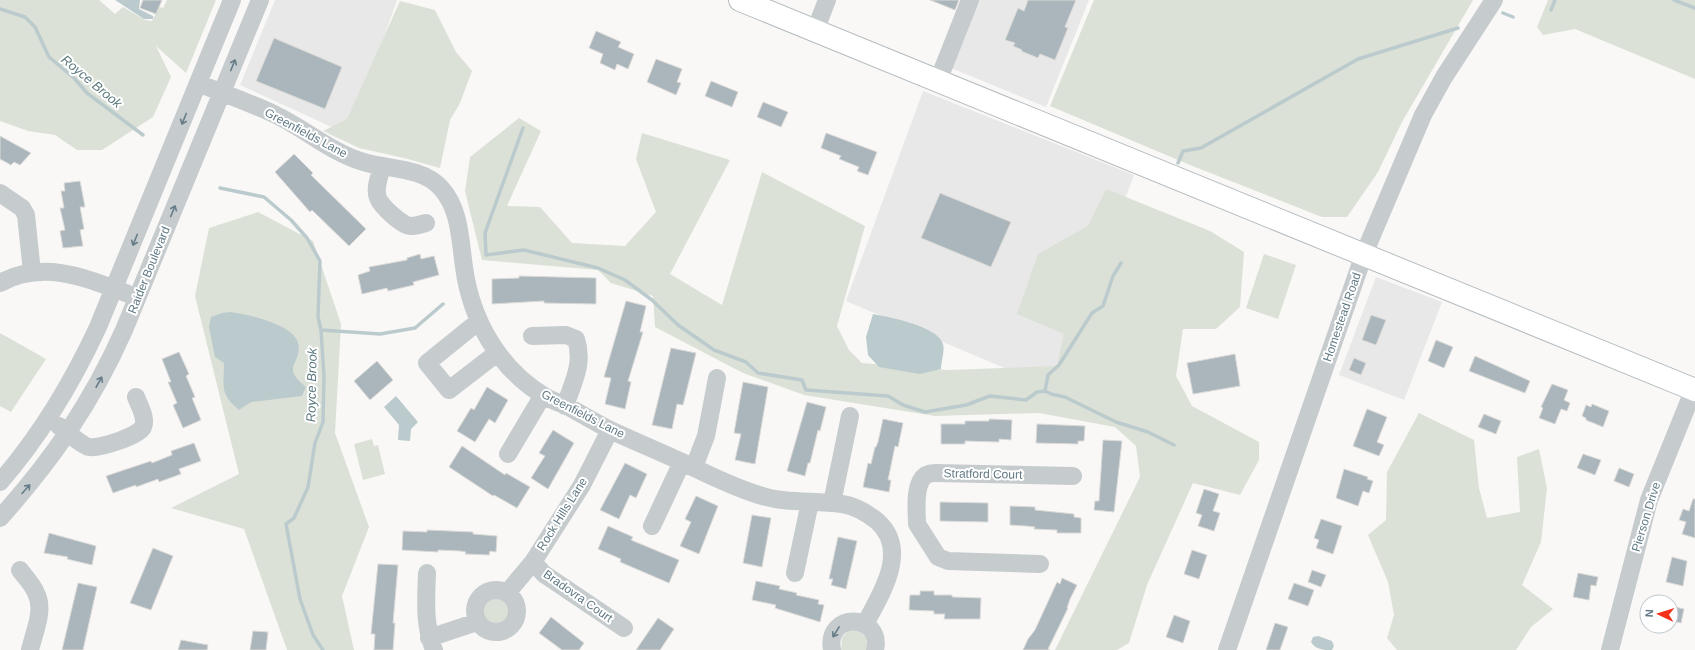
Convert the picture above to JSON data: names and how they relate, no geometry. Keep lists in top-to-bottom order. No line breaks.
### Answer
{"streets":{"street":["Greenfields Lane","Raider Boulevard","Homestead Road","Stratford Court","Rock Hills Lane","Pierson Drive","Bradovra Court"]},"crossings":[["Greenfields Lane","Raider Boulevard"],["Greenfields Lane","Rock Hills Lane"],["Rock Hills Lane","Bradovra Court"]],"water":["Royce Brook"],"north":"left"}
